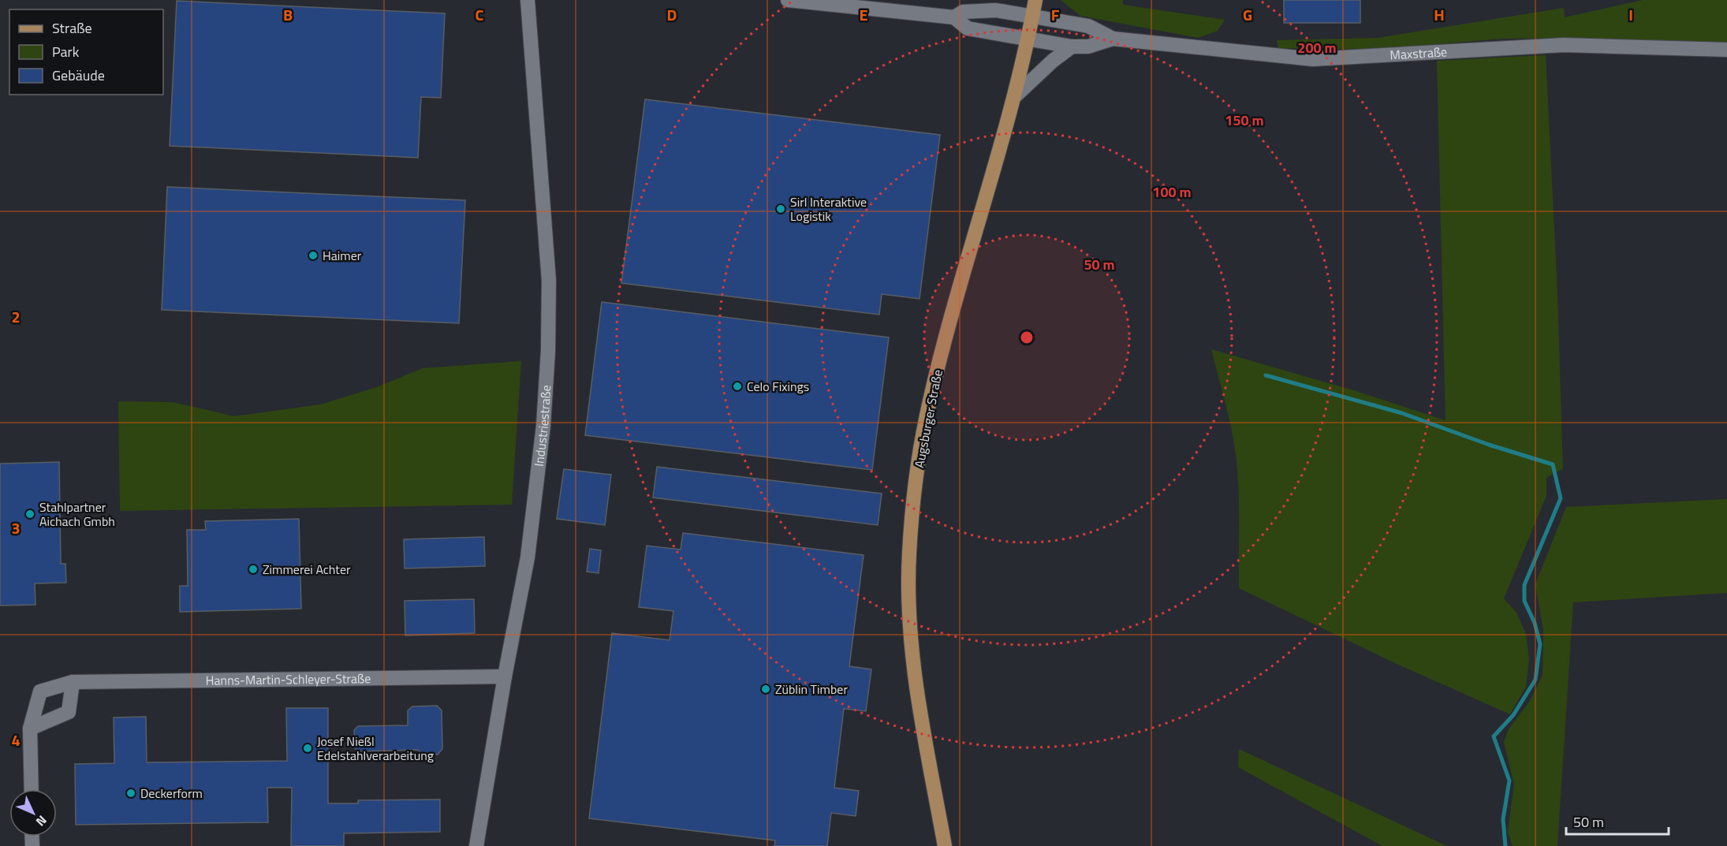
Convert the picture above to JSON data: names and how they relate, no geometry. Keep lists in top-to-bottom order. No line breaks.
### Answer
{"streets":{"main road":["Augsburger Straße"],"street":["Maxstraße","Industriestraße","Hanns-Martin-Schleyer-Straße"]},"crossings":[["Maxstraße","Augsburger Straße"],["Industriestraße","Hanns-Martin-Schleyer-Straße"]],"places":["Sirl Interaktive Logistik","Haimer","Celo Fixings","Stahlpartner Aichach Gmbh","Zimmerei Achter","Züblin Timber","Josef Nießl Edelstahlverarbeitung","Deckerform"],"legend":["Straße","Park","Gebäude"],"scale_bar":"50 m","north":"bottom right","grid":{"columns":["B","C","D","E","F","G","H","I"],"rows":["2","3","4"]},"rings":["200 m","150 m","100 m","50 m"]}
